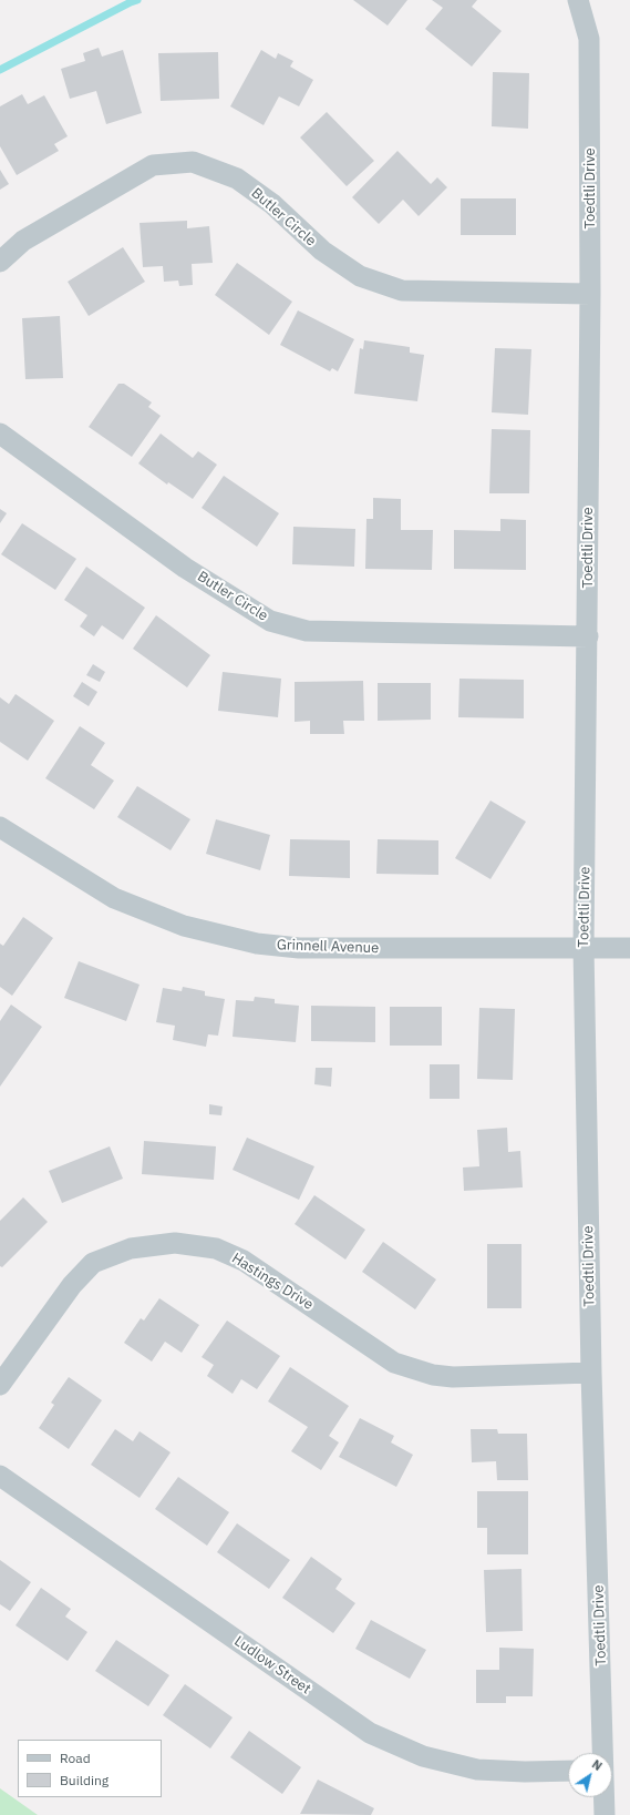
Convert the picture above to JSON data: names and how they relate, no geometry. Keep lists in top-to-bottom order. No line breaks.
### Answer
{"streets":{"street":["Toedtli Drive","Butler Circle","Grinnell Avenue","Hastings Drive","Ludlow Street"]},"crossings":[["Toedtli Drive","Butler Circle"],["Toedtli Drive","Grinnell Avenue"],["Toedtli Drive","Hastings Drive"]],"legend":["Road","Building"],"north":"top right"}
